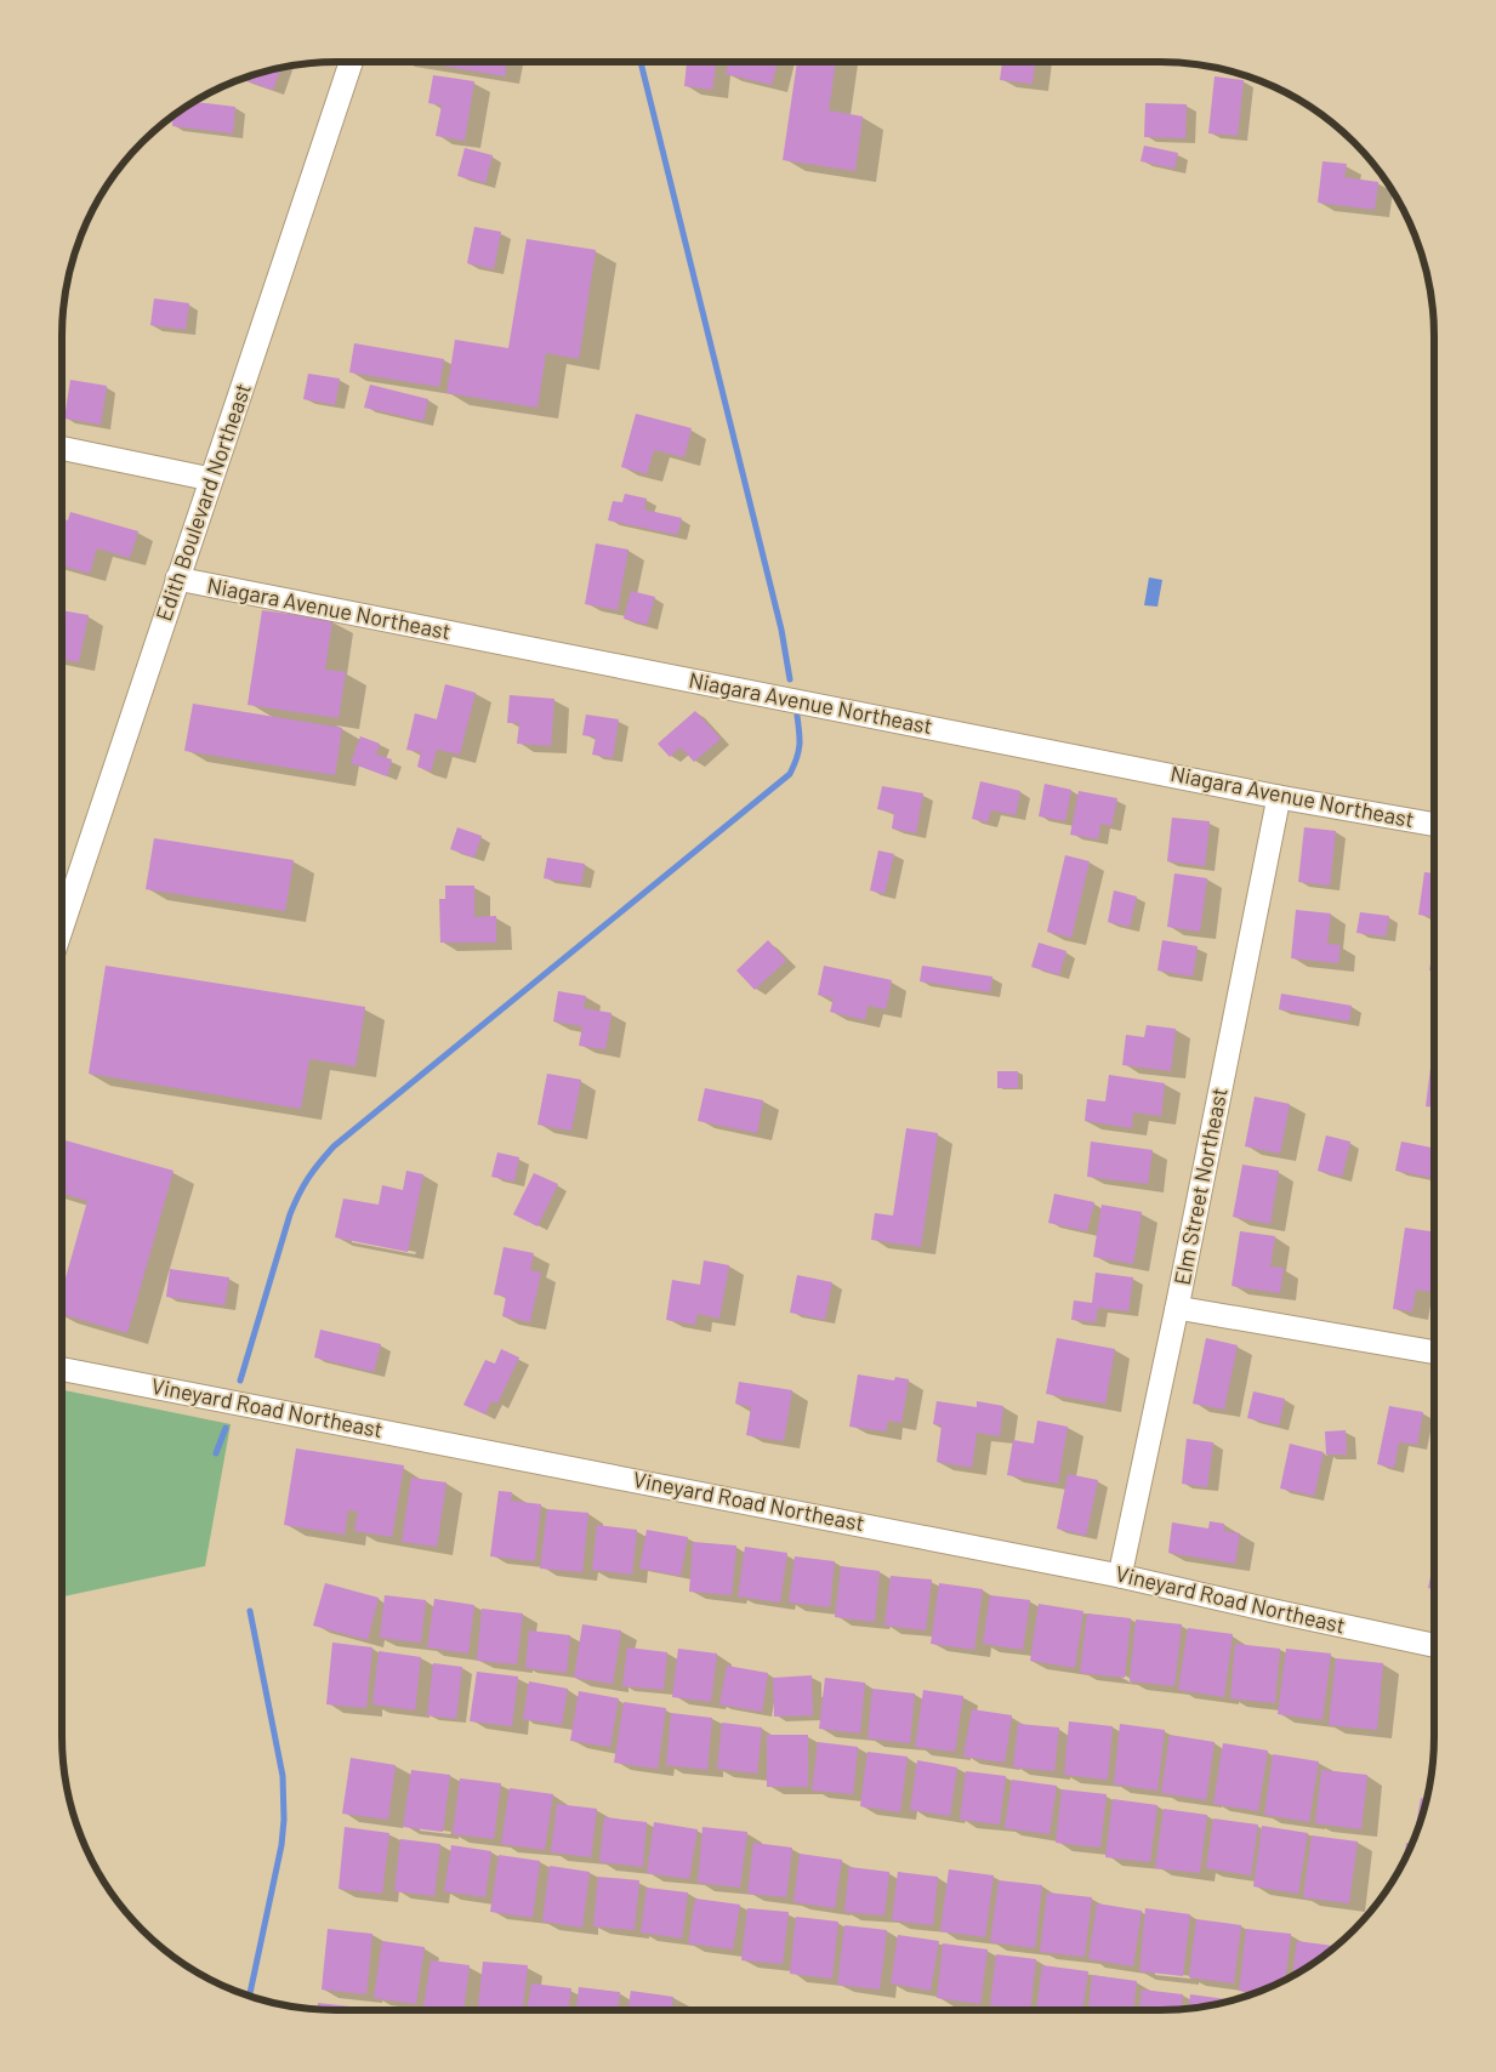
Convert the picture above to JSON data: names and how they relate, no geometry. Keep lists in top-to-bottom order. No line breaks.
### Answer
{"streets":{"street":["Edith Boulevard Northeast","Niagara Avenue Northeast","Elm Street Northeast","Vineyard Road Northeast"]},"crossings":[["Edith Boulevard Northeast","Niagara Avenue Northeast"],["Niagara Avenue Northeast","Elm Street Northeast"],["Elm Street Northeast","Vineyard Road Northeast"]]}
